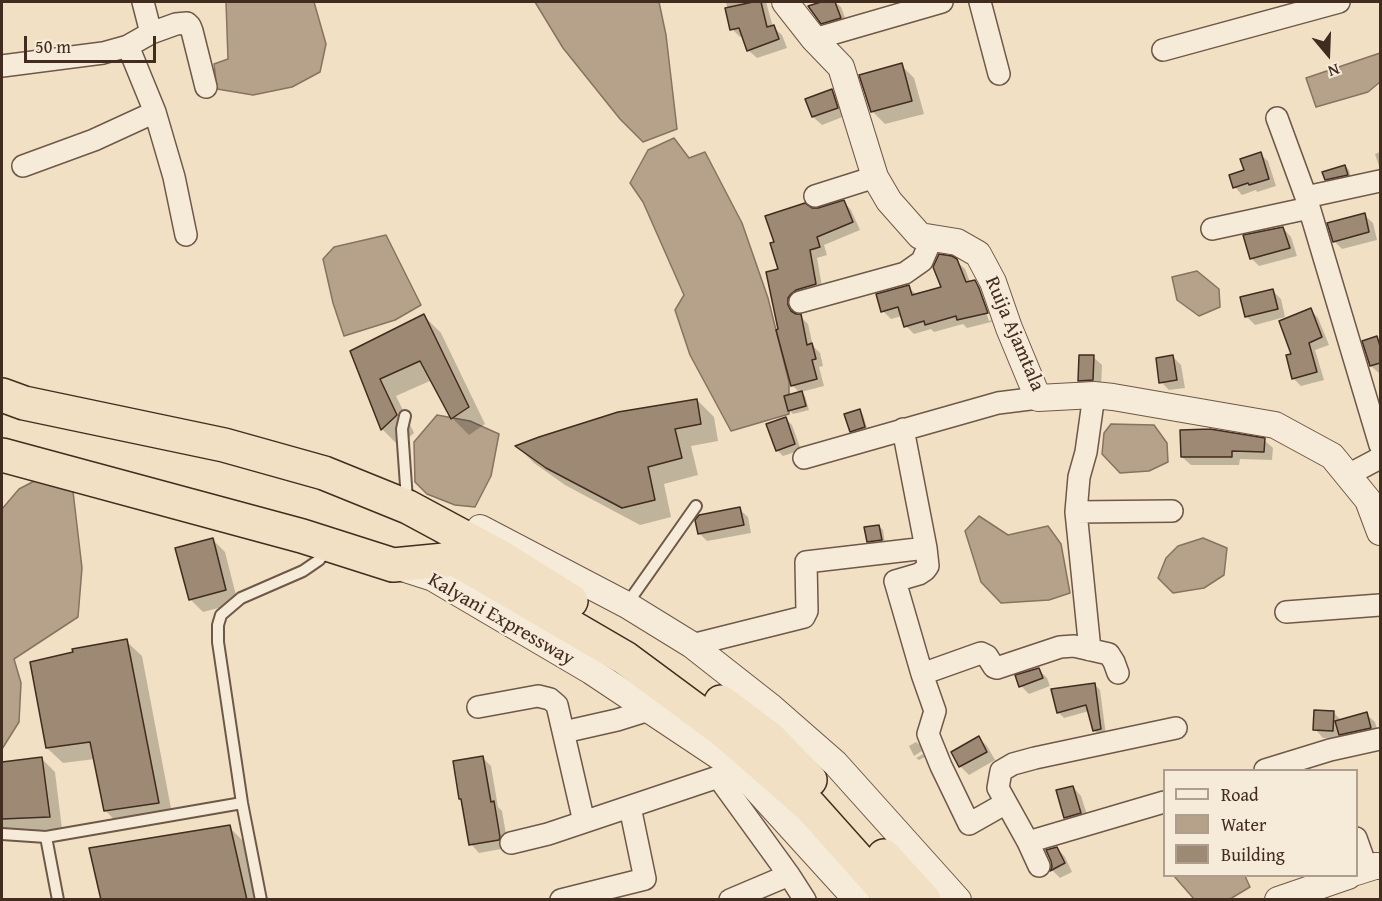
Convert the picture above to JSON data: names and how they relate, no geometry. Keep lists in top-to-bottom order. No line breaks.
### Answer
{"streets":{"highway":["Kalyani Expressway"],"street":["Ruija Ajamtala"]},"legend":["Road","Water","Building"],"scale_bar":"50 m","north":"bottom"}
